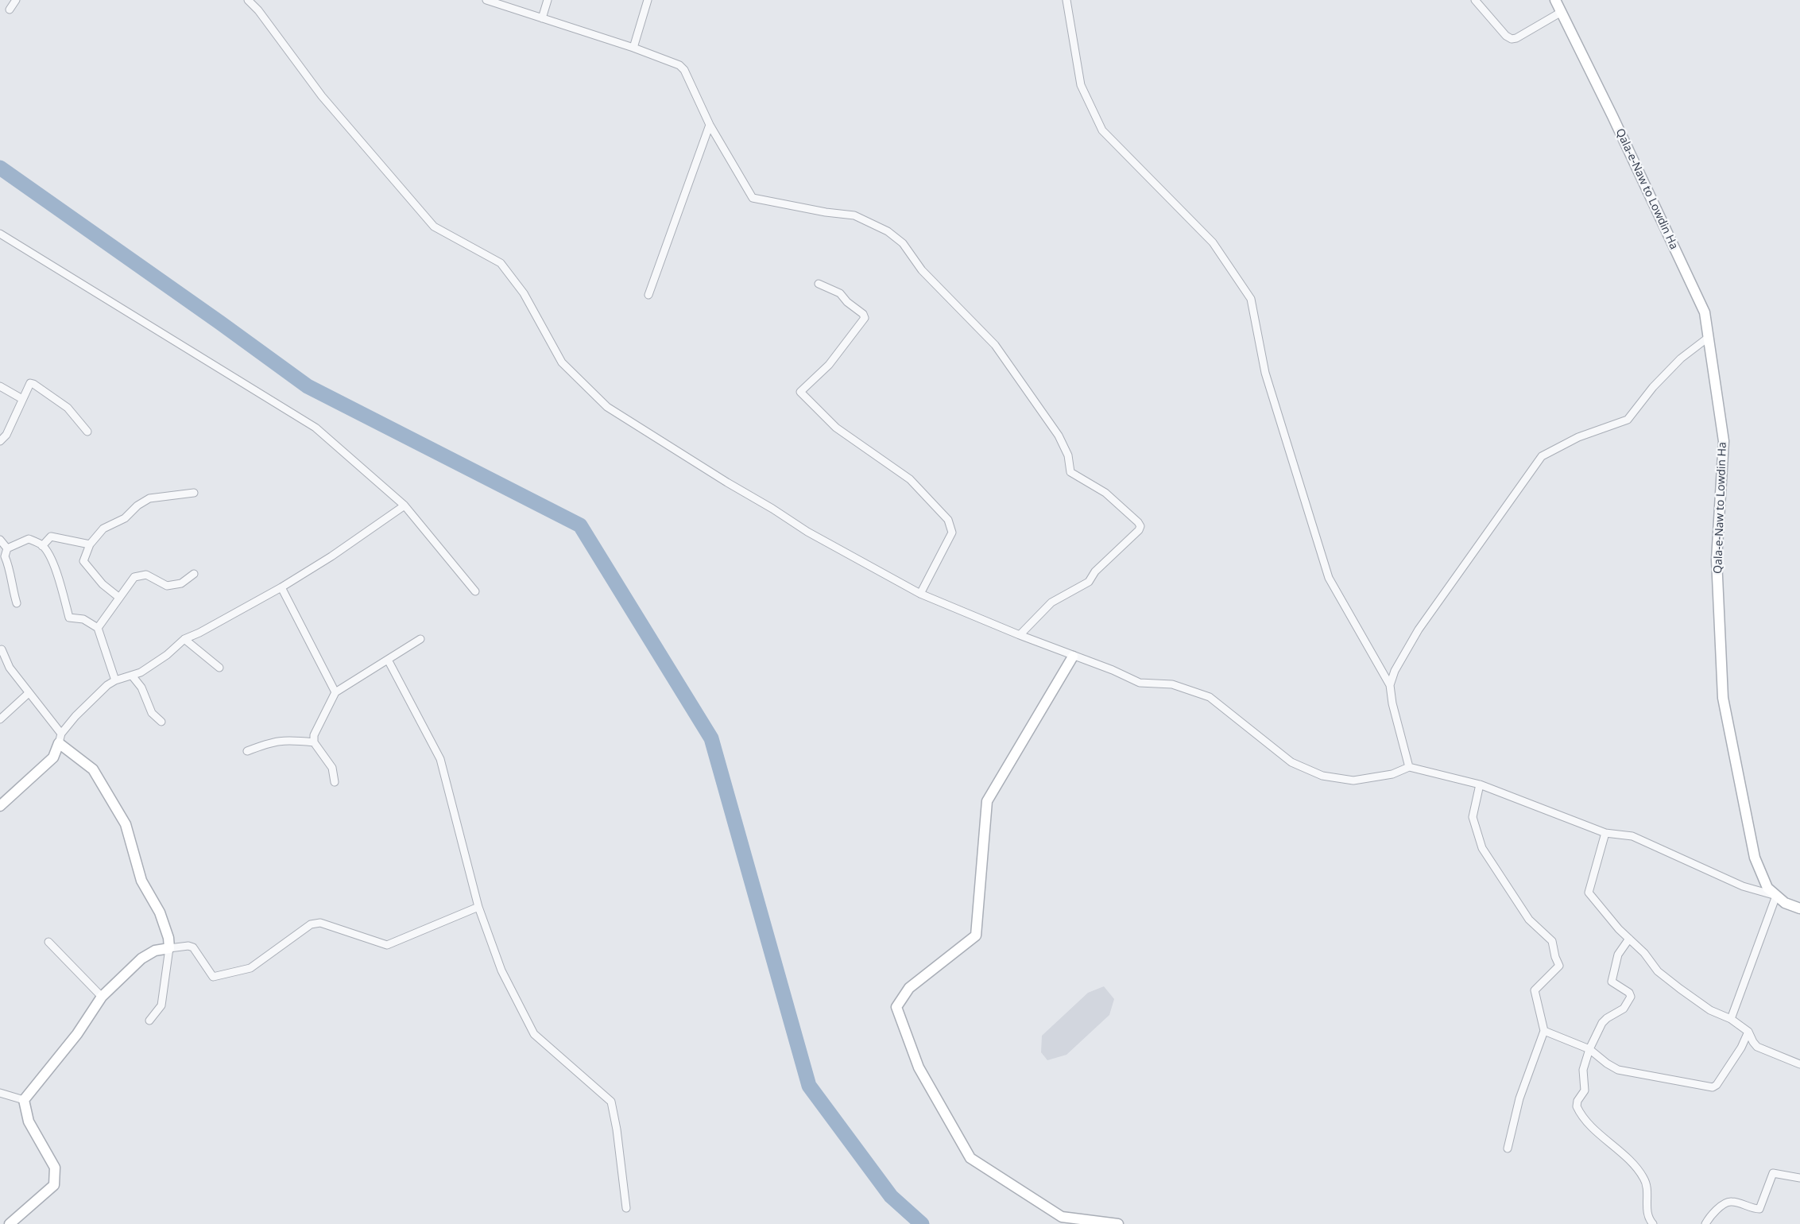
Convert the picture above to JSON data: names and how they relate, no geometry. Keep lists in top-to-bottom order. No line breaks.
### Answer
{"streets":{"street":["Qala-e-Naw to Lowdin Ha"]}}
